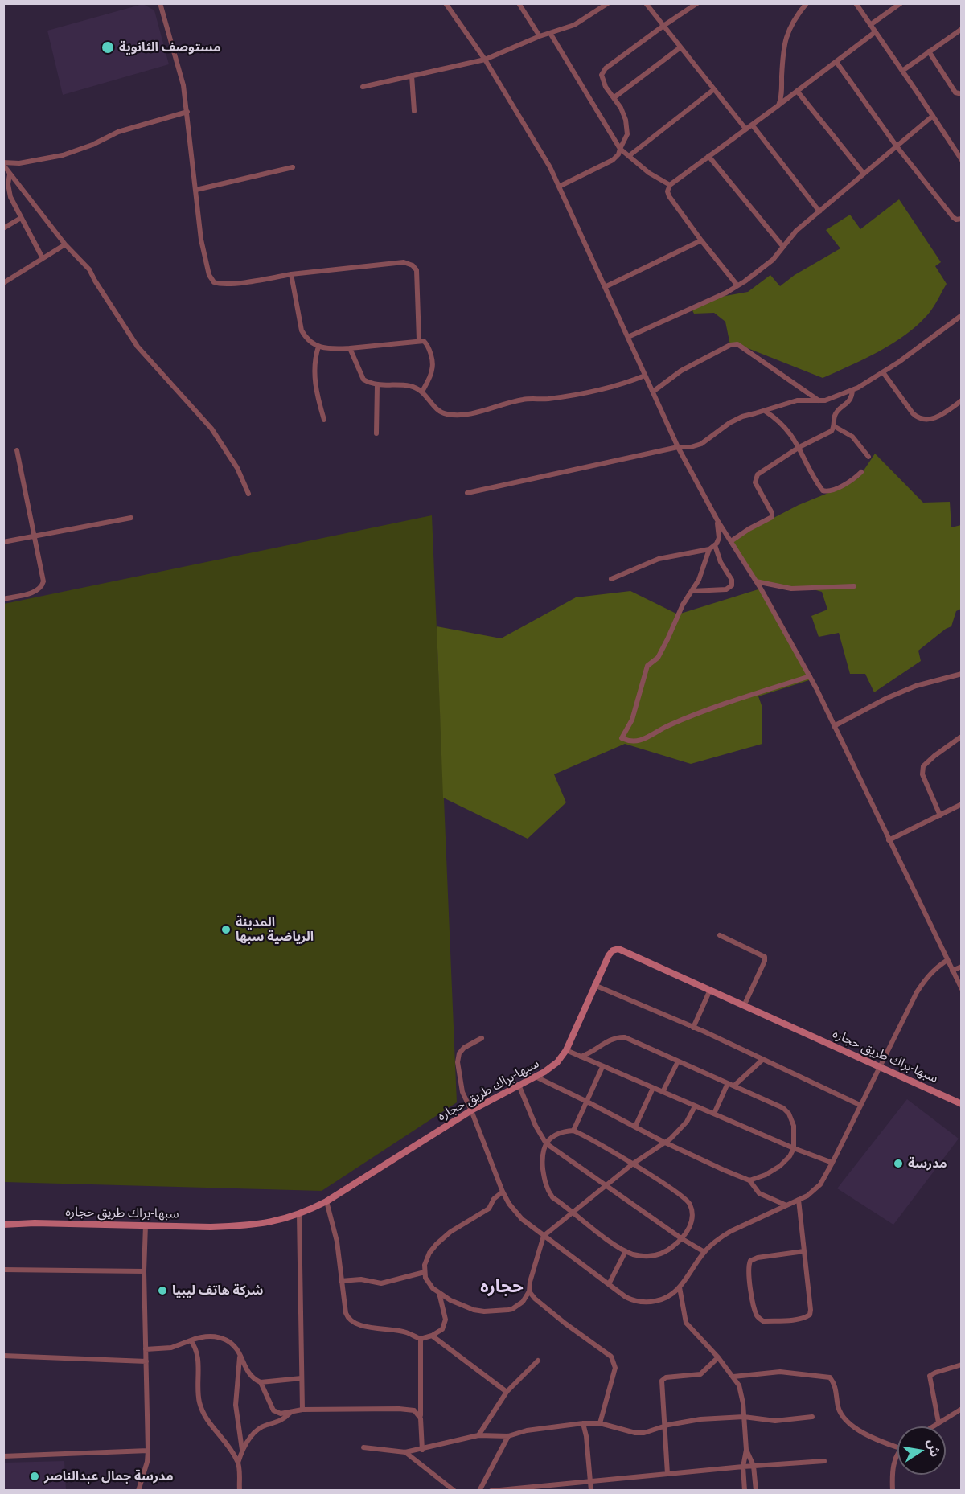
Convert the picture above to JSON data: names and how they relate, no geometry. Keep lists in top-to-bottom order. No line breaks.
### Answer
{"streets":{"main road":["سبها-براك طريق حجاره"]},"districts":["حجاره"],"places":["مستوصف الثانوية","المدينة الرياضية سبها","مدرسة","شركة هاتف ليبيا","مدرسة جمال عبدالناصر"],"north":"right"}
